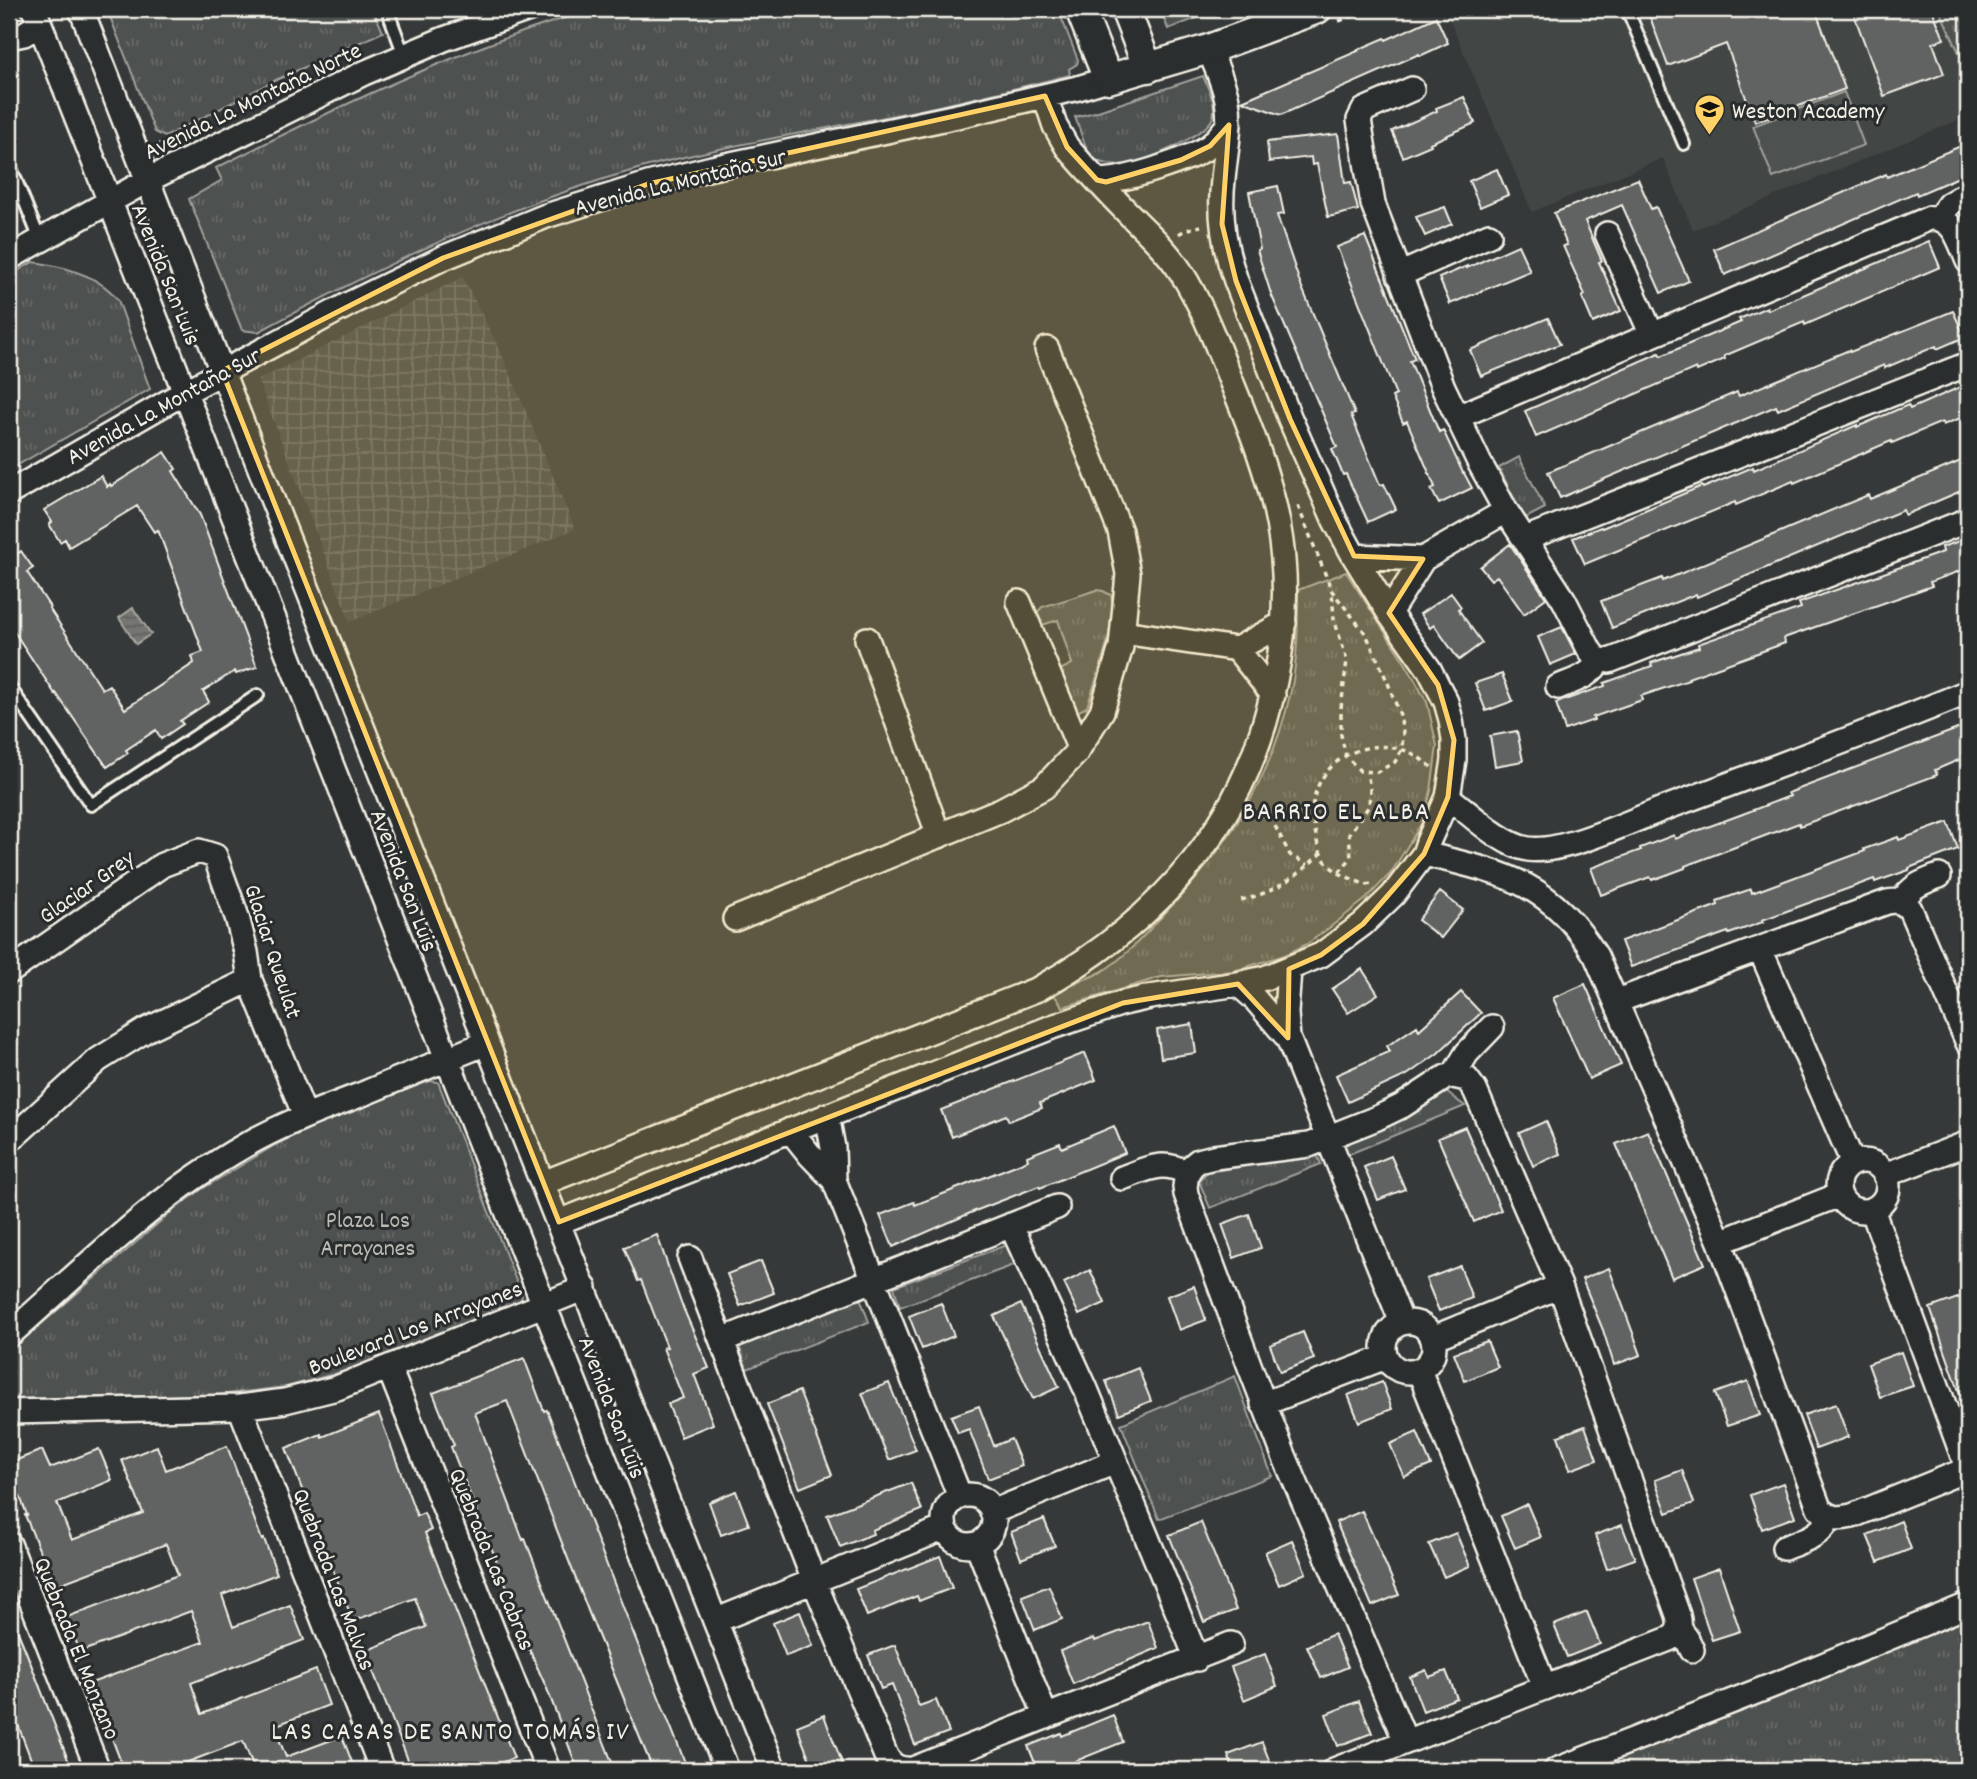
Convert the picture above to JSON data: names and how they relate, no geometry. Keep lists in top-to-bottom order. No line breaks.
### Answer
{"streets":{"street":["Avenida La Montaña Norte","Avenida La Montaña Sur","Avenida San Luis","Glaciar Grey","Glaciar Queulat","Boulevard Los Arrayanes","Quebrada Las Cabras","Quebrada Las Malvas","Quebrada El Manzano"]},"crossings":[["Avenida La Montaña Norte","Avenida San Luis"],["Avenida La Montaña Sur","Avenida San Luis"],["Avenida San Luis","Boulevard Los Arrayanes"],["Glaciar Grey","Glaciar Queulat"],["Boulevard Los Arrayanes","Quebrada Las Cabras"],["Boulevard Los Arrayanes","Quebrada Las Malvas"]],"districts":["BARRIO EL ALBA","LAS CASAS DE SANTO TOMÁS IV"],"parks":["Plaza Los Arrayanes"],"places":{"school or university":["Weston Academy"]}}
